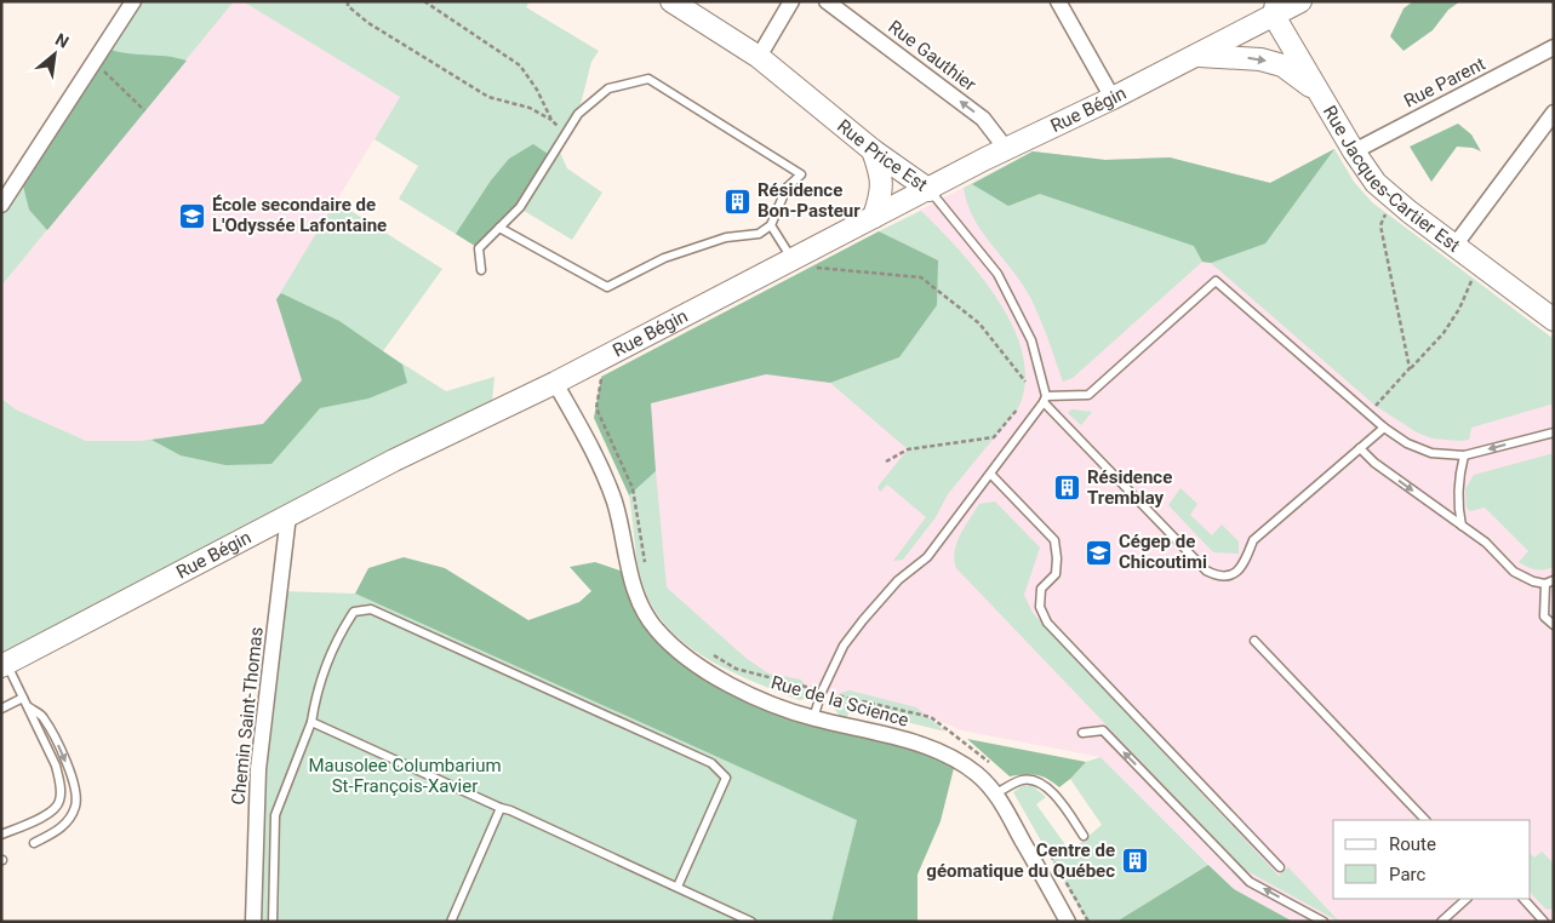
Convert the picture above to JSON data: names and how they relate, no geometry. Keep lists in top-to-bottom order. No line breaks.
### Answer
{"streets":{"street":["Rue Gauthier","Rue Parent","Rue Bégin","Rue Price Est","Rue Jacques-Cartier Est","Rue de la Science","Chemin Saint-Thomas"]},"crossings":[["Rue Gauthier","Rue Bégin"],["Rue Parent","Rue Jacques-Cartier Est"],["Rue Bégin","Rue Price Est"],["Rue Bégin","Rue Jacques-Cartier Est"],["Rue Bégin","Rue de la Science"],["Rue Bégin","Chemin Saint-Thomas"]],"parks":["Mausolee Columbarium St-François-Xavier"],"places":{"building":["Résidence Bon-Pasteur","Résidence Tremblay","Centre de géomatique du Québec"],"school or university":["École secondaire de L'Odyssée Lafontaine","Cégep de Chicoutimi"]},"legend":["Route","Parc"],"north":"top right"}
